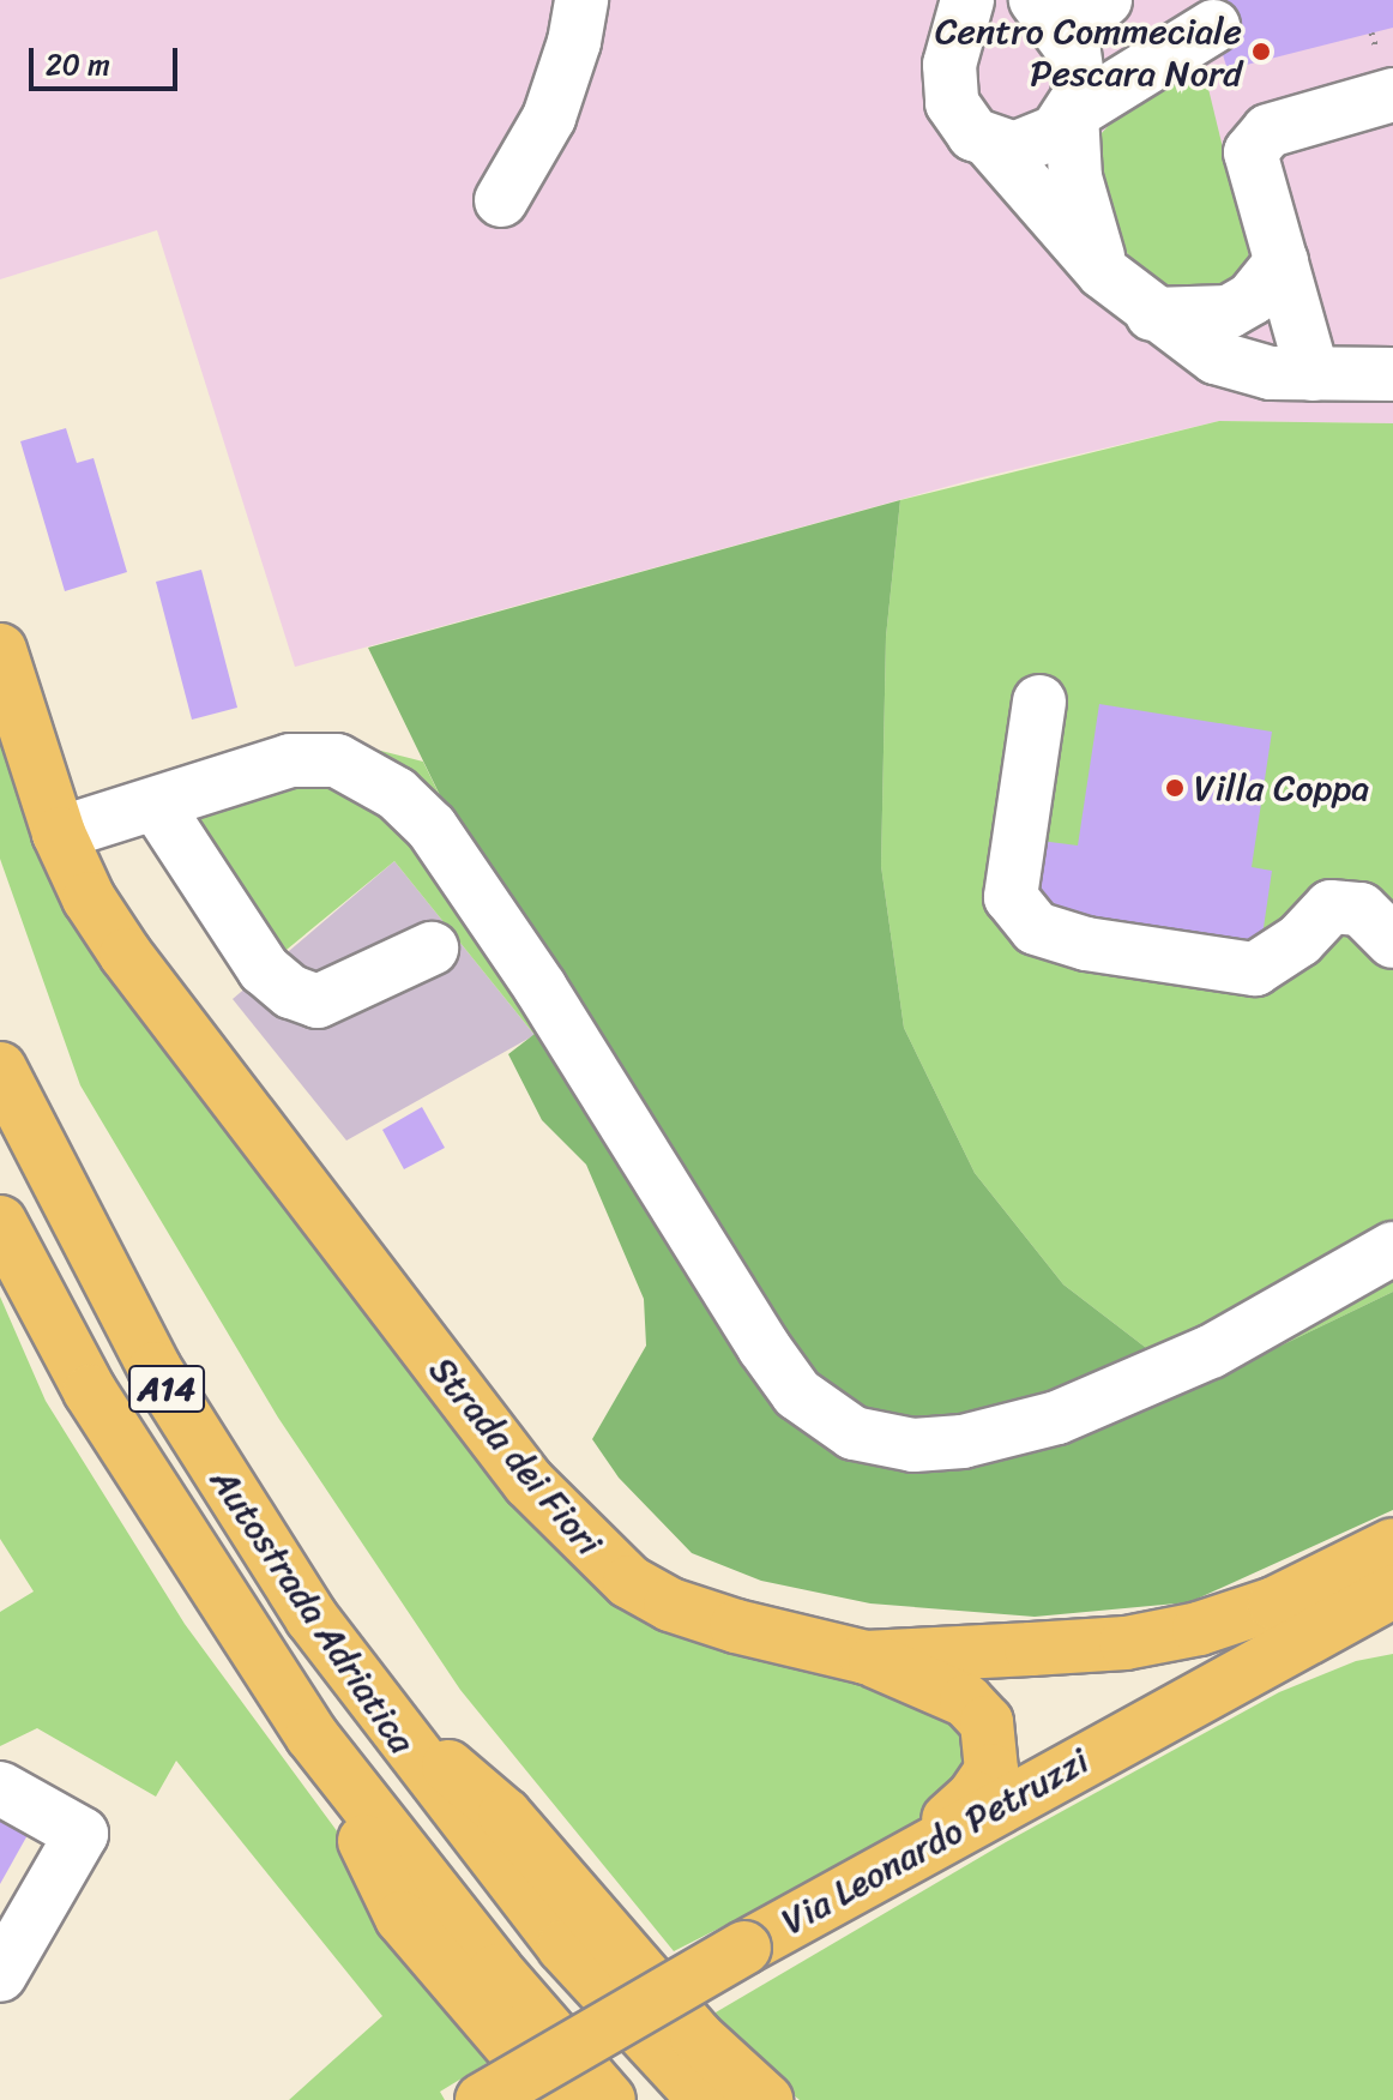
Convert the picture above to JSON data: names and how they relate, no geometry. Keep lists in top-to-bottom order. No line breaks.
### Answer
{"streets":{"main road":["A14","Strada dei Fiori","Autostrada Adriatica","Via Leonardo Petruzzi"]},"places":["Centro Commeciale Pescara Nord","Villa Coppa"],"scale_bar":"20 m"}
